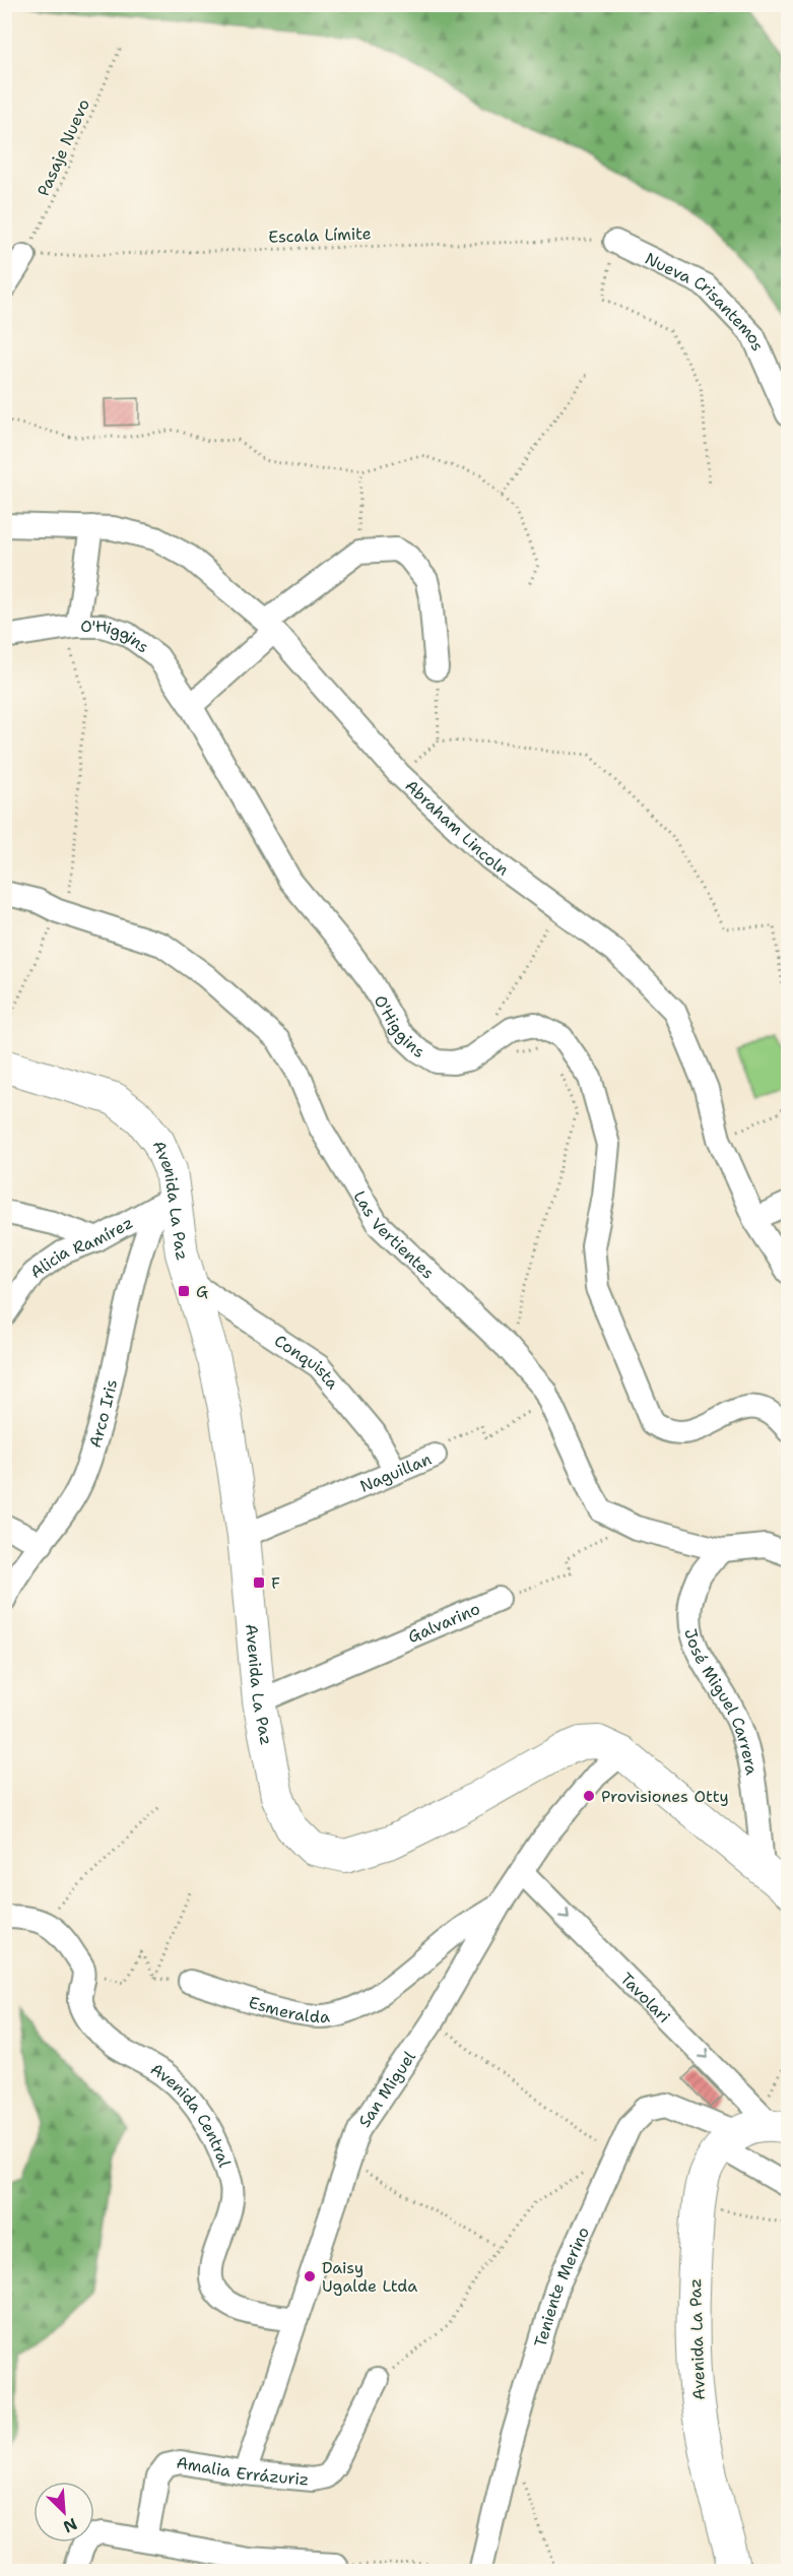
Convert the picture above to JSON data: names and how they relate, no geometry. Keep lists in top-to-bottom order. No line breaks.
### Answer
{"streets":{"street":["Nueva Crisantemos","O'Higgins","Abraham Lincoln","Avenida La Paz","Las Vertientes","Alicia Ramírez","Conquista","Arco Iris","Naguillan","Galvarino","José Miguel Carrera","Tavolari","Esmeralda","San Miguel","Avenida Central","Teniente Merino","Amalia Errázuriz"],"path":["Pasaje Nuevo","Escala Límite"]},"crossings":[["Pasaje Nuevo","Escala Límite"],["Escala Límite","Nueva Crisantemos"],["Avenida La Paz","Alicia Ramírez"],["Avenida La Paz","Conquista"],["Avenida La Paz","Arco Iris"],["Avenida La Paz","Naguillan"],["Avenida La Paz","Galvarino"],["Avenida La Paz","José Miguel Carrera"],["Avenida La Paz","San Miguel"],["Avenida La Paz","Teniente Merino"],["Las Vertientes","Naguillan"],["Las Vertientes","José Miguel Carrera"],["Alicia Ramírez","Arco Iris"],["Conquista","Naguillan"],["Tavolari","San Miguel"],["Esmeralda","San Miguel"],["San Miguel","Avenida Central"],["San Miguel","Amalia Errázuriz"]],"one_way":["Tavolari"],"places":{"transit":["G","F"],"other":["Provisiones Otty","Daisy Ugalde Ltda"]},"north":"bottom right"}
